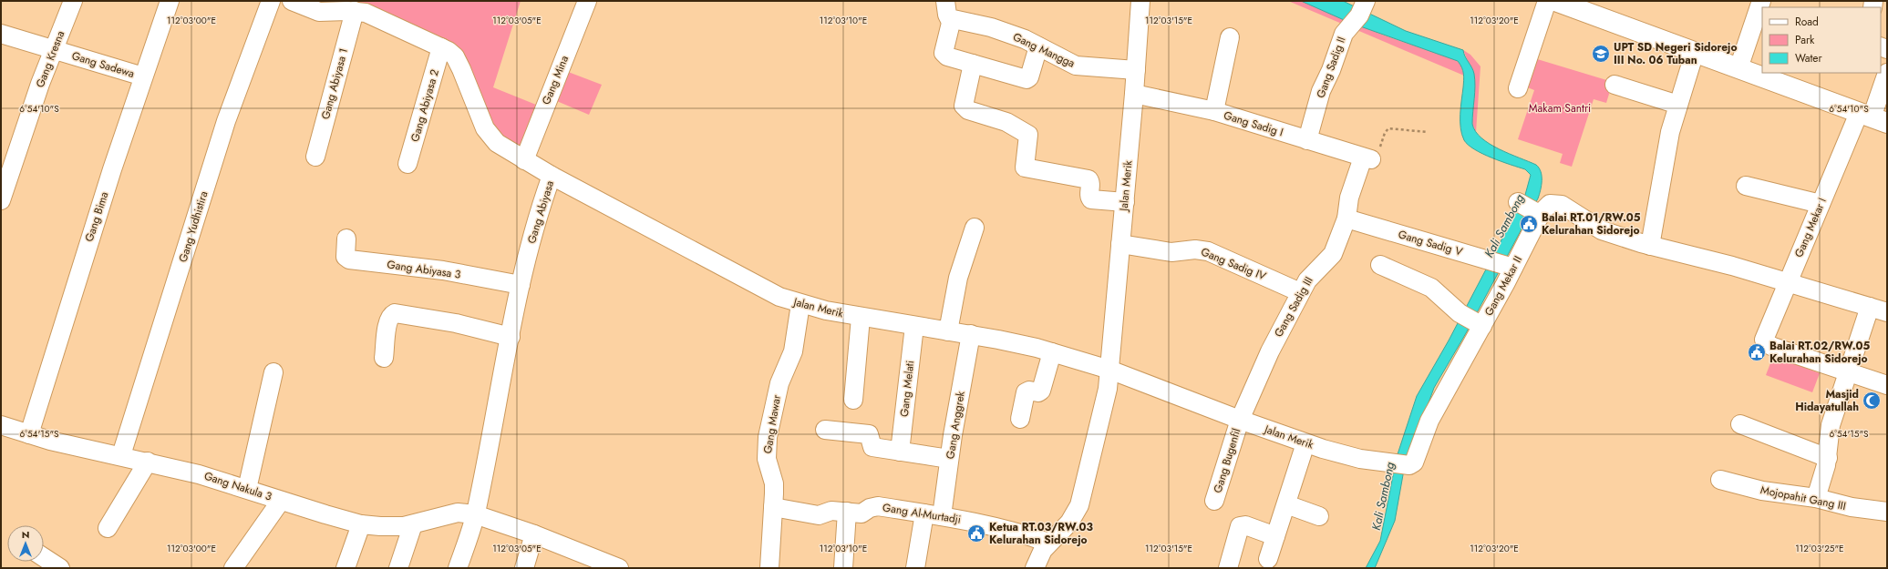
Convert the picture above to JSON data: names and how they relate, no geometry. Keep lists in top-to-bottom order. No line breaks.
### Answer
{"streets":{"street":["Gang Mangga","Gang Kresna","Gang Sadewa","Gang Sadig II","Gang Mina","Gang Abiyasa 1","Gang Abiyasa 2","Gang Sadig I","Jalan Merik","Gang Abiyasa","Gang Bima","Gang Yudhistira","Gang Mekar I","Gang Sadig V","Gang Sadig IV","Gang Abiyasa 3","Gang Mekar II","Gang Sadig III","Gang Melati","Gang Mawar","Gang Anggrek","Gang Bugenfil","Gang Nakula 3","Mojopahit Gang III","Gang Al-Murtadji"]},"crossings":[["Gang Mangga","Jalan Merik"],["Gang Kresna","Gang Sadewa"],["Gang Sadewa","Gang Bima"],["Gang Sadig II","Gang Sadig I"],["Gang Mina","Gang Abiyasa"],["Gang Abiyasa 1","Gang Abiyasa"],["Gang Abiyasa 2","Gang Abiyasa"],["Gang Sadig I","Jalan Merik"],["Gang Sadig I","Gang Sadig III"],["Jalan Merik","Gang Abiyasa"],["Jalan Merik","Gang Sadig IV"],["Jalan Merik","Gang Mekar II"],["Jalan Merik","Gang Sadig III"],["Jalan Merik","Gang Melati"],["Jalan Merik","Gang Mawar"],["Jalan Merik","Gang Anggrek"],["Jalan Merik","Gang Bugenfil"],["Jalan Merik","Gang Al-Murtadji"],["Gang Abiyasa","Gang Abiyasa 3"],["Gang Abiyasa","Gang Nakula 3"],["Gang Bima","Gang Nakula 3"],["Gang Yudhistira","Gang Nakula 3"],["Gang Mekar I","Gang Mekar II"],["Gang Sadig V","Gang Mekar II"],["Gang Sadig V","Gang Sadig III"],["Gang Sadig IV","Gang Sadig III"],["Gang Sadig III","Gang Bugenfil"],["Gang Mawar","Gang Al-Murtadji"],["Gang Anggrek","Gang Al-Murtadji"]],"water":["Kali Sambong"],"parks":["Makam Santri"],"places":{"school or university":["UPT SD Negeri Sidorejo III No. 06 Tuban"],"public building":["Balai RT.01/RW.05 Kelurahan Sidorejo","Balai RT.02/RW.05 Kelurahan Sidorejo","Ketua RT.03/RW.03 Kelurahan Sidorejo"],"mosque":["Masjid Hidayatullah"]},"legend":["Road","Park","Water"],"north":"top","coordinates":["112°03'00\"E","112°03'05\"E","112°03'10\"E","112°03'15\"E","112°03'20\"E","6°54'10\"S","6°54'15\"S","112°03'25\"E"]}
